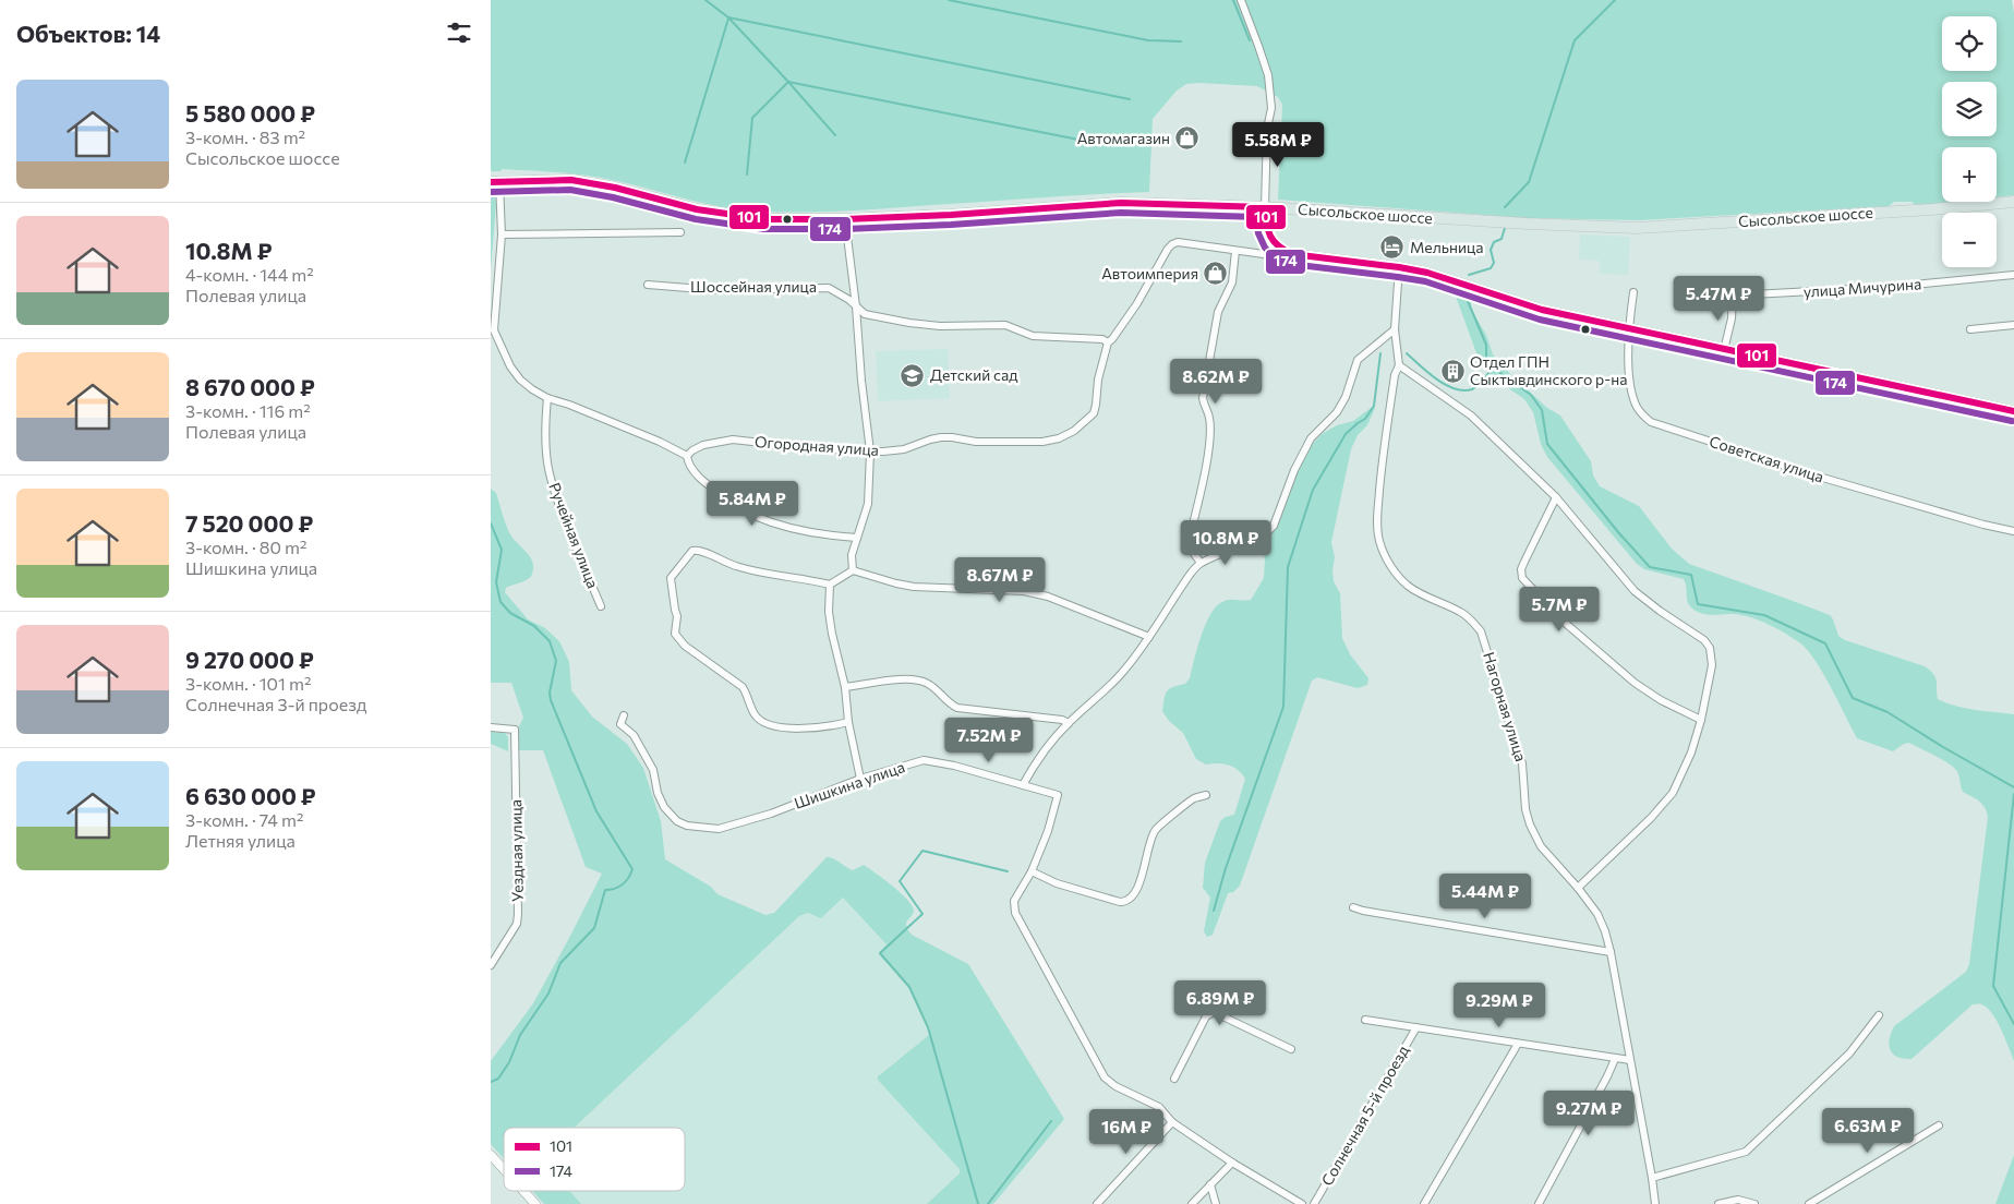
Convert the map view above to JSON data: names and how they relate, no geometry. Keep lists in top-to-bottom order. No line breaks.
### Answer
{"streets":{"highway":["Сысольское шоссе"],"street":["Шоссейная улица","улица Мичурина","Огородная улица","Советская улица","Ручейная улица","Нагорная улица","Шишкина улица","Уездная улица","Солнечная 5-й проезд"]},"crossings":[["Шоссейная улица","Огородная улица"]],"places":{"shop":["Автомагазин","Автоимперия"],"hotel":["Мельница"],"building":["Отдел ГПН Сыктывдинского р-на"],"school or university":["Детский сад"]},"lines":["transit line 101","transit line 174"],"legend":["101","174"],"page":{"heading":"Объектов: 14","map_buttons":["+","−"],"list":[{"name":"5 580 000 ₽","note":"3-комн. · 83 m² · Сысольское шоссе"},{"name":"10.8M ₽","note":"4-комн. · 144 m² · Полевая улица"},{"name":"8 670 000 ₽","note":"3-комн. · 116 m² · Полевая улица"},{"name":"7 520 000 ₽","note":"3-комн. · 80 m² · Шишкина улица"},{"name":"9 270 000 ₽","note":"3-комн. · 101 m² · Солнечная 3-й проезд"},{"name":"6 630 000 ₽","note":"3-комн. · 74 m² · Летняя улица"}],"price":["5.58M ₽","5.47M ₽","8.62M ₽","5.84M ₽","10.8M ₽","8.67M ₽","5.7M ₽","7.52M ₽","5.44M ₽","6.89M ₽","9.29M ₽","9.27M ₽","6.63M ₽","16M ₽"]}}
